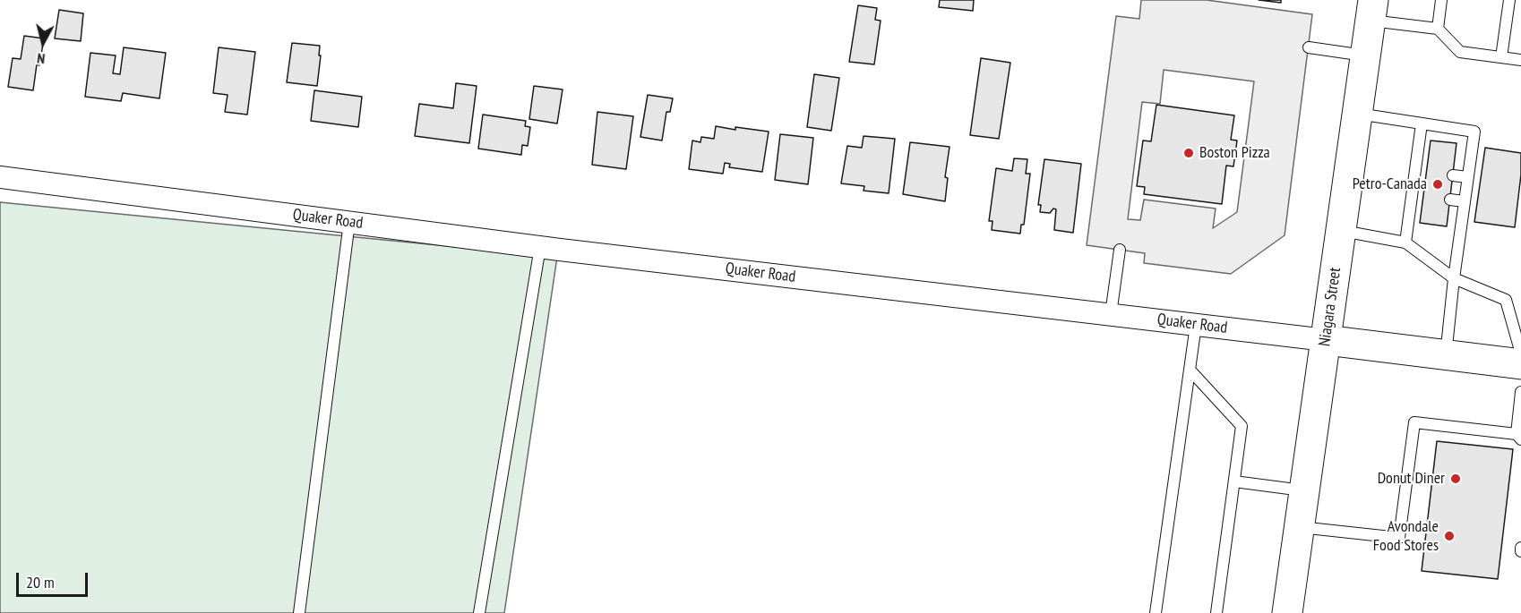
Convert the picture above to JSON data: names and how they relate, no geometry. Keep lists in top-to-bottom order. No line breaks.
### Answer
{"streets":{"main road":["Quaker Road","Niagara Street"]},"crossings":[["Quaker Road","Niagara Street"]],"places":["Boston Pizza","Petro-Canada","Donut Diner","Avondale Food Stores"],"scale_bar":"20 m","north":"bottom"}
